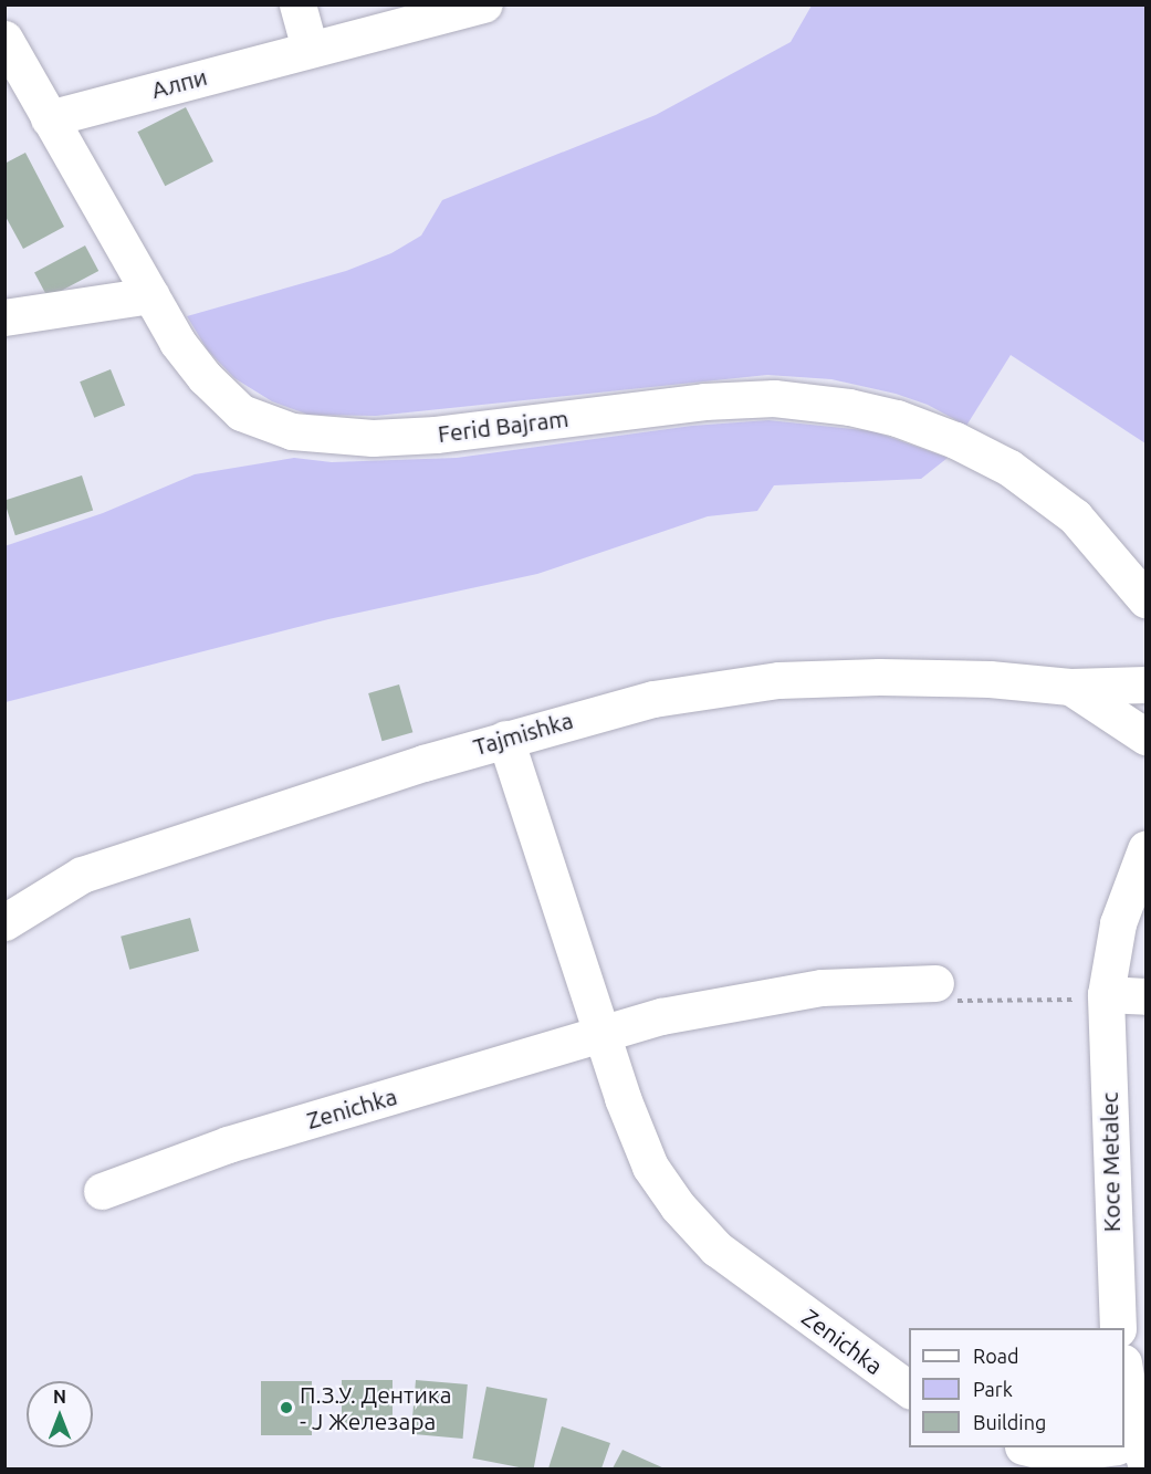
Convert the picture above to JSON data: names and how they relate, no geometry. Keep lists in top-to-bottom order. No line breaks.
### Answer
{"streets":{"street":["Алпи","Ferid Bajram","Tajmishka","Zenichka","Koce Metalec"]},"crossings":[["Алпи","Ferid Bajram"],["Tajmishka","Zenichka"]],"places":["П.З.У. Дентика - Ј Железара"],"legend":["Road","Park","Building"],"north":"top"}
